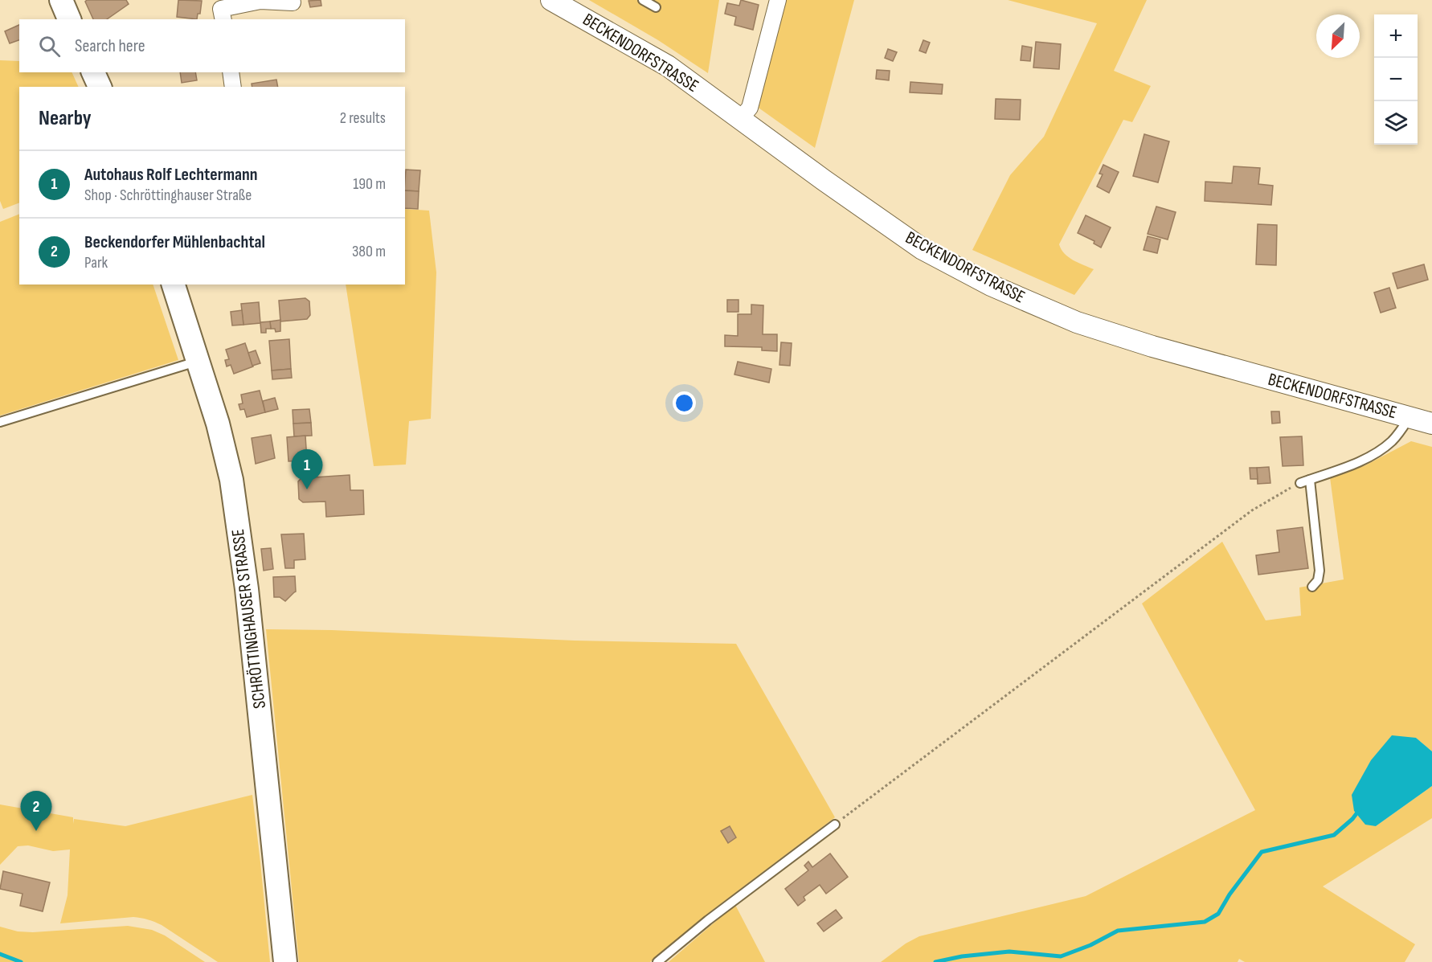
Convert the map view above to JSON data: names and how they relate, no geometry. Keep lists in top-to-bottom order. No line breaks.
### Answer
{"streets":{"main road":["SCHRÖTTINGHAUSER STRASSE"],"street":["BECKENDORFSTRASSE"]},"north":"bottom left","page":{"map_buttons":["+","−"],"search":"Search here","heading":["Nearby","2 results"],"list":[{"mark":"1","name":"Autohaus Rolf Lechtermann","note":"Shop · Schröttinghauser Straße","value":"190 m"},{"mark":"2","name":"Beckendorfer Mühlenbachtal","note":"Park","value":"380 m"}],"pins":["1","2"]}}
